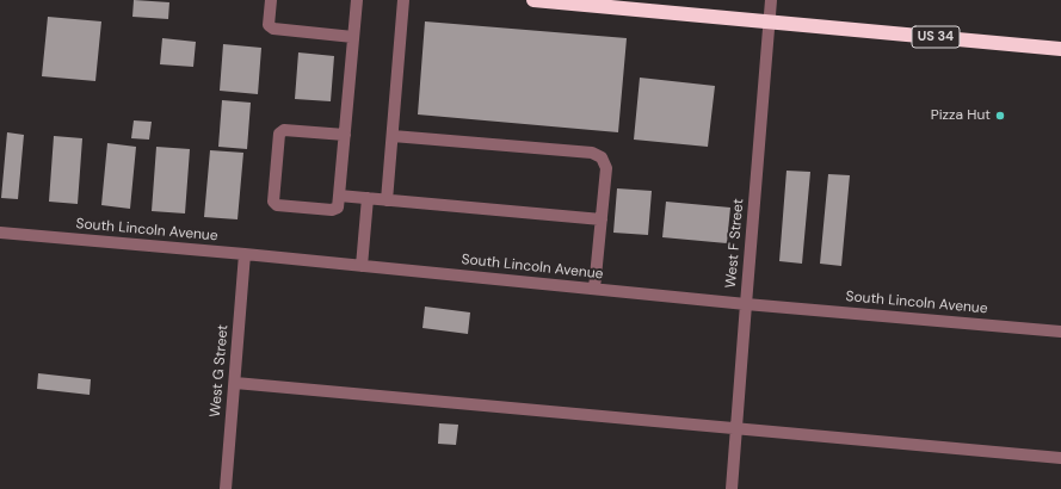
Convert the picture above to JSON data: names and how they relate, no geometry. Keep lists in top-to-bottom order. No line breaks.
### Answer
{"streets":{"highway":["US 34"],"street":["South Lincoln Avenue","West F Street","West G Street"]},"crossings":[["US 34","West F Street"],["South Lincoln Avenue","West F Street"],["South Lincoln Avenue","West G Street"]],"places":["Pizza Hut"]}
